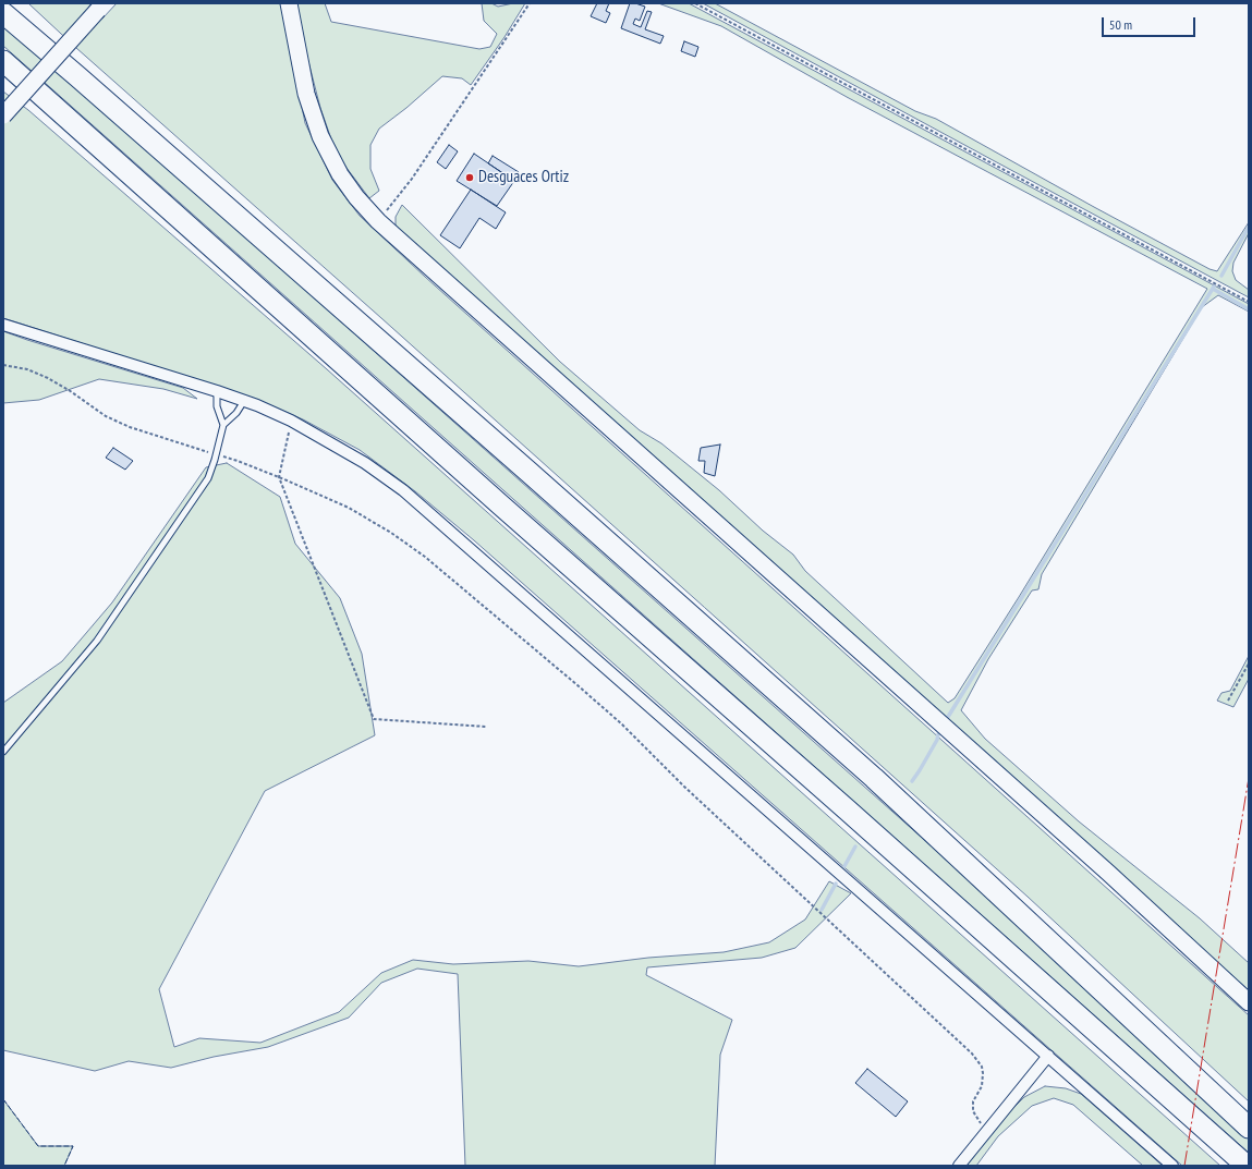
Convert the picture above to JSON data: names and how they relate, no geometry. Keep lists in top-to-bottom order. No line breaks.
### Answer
{"places":["Desguaces Ortiz"],"scale_bar":"50 m"}
